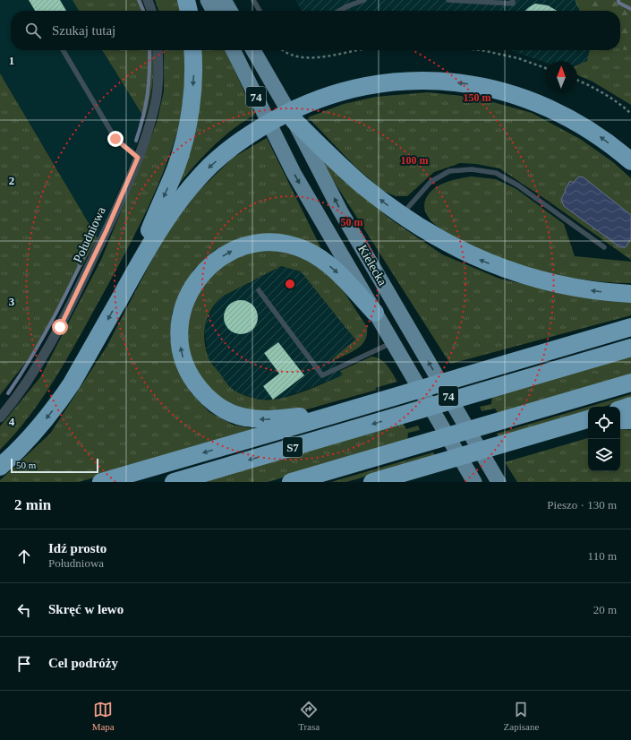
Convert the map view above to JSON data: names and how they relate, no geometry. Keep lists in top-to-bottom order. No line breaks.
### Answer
{"streets":{"highway":["S7"],"main road":["74","Kielecka"],"street":["Południowa"]},"crossings":[["74","Kielecka"]],"scale_bar":"50 m","north":"top","page":{"search":"Szukaj tutaj","scale":"50 m","heading":["2 min","Pieszo · 130 m"],"list":[["Idź prosto","Południowa","110 m"],["Skręć w lewo","20 m"],"Cel podróży"],"nav":["Mapa","Trasa","Zapisane"]},"grid":{"rows":["1","2","3","4"]},"rings":["150 m","100 m","50 m"]}
